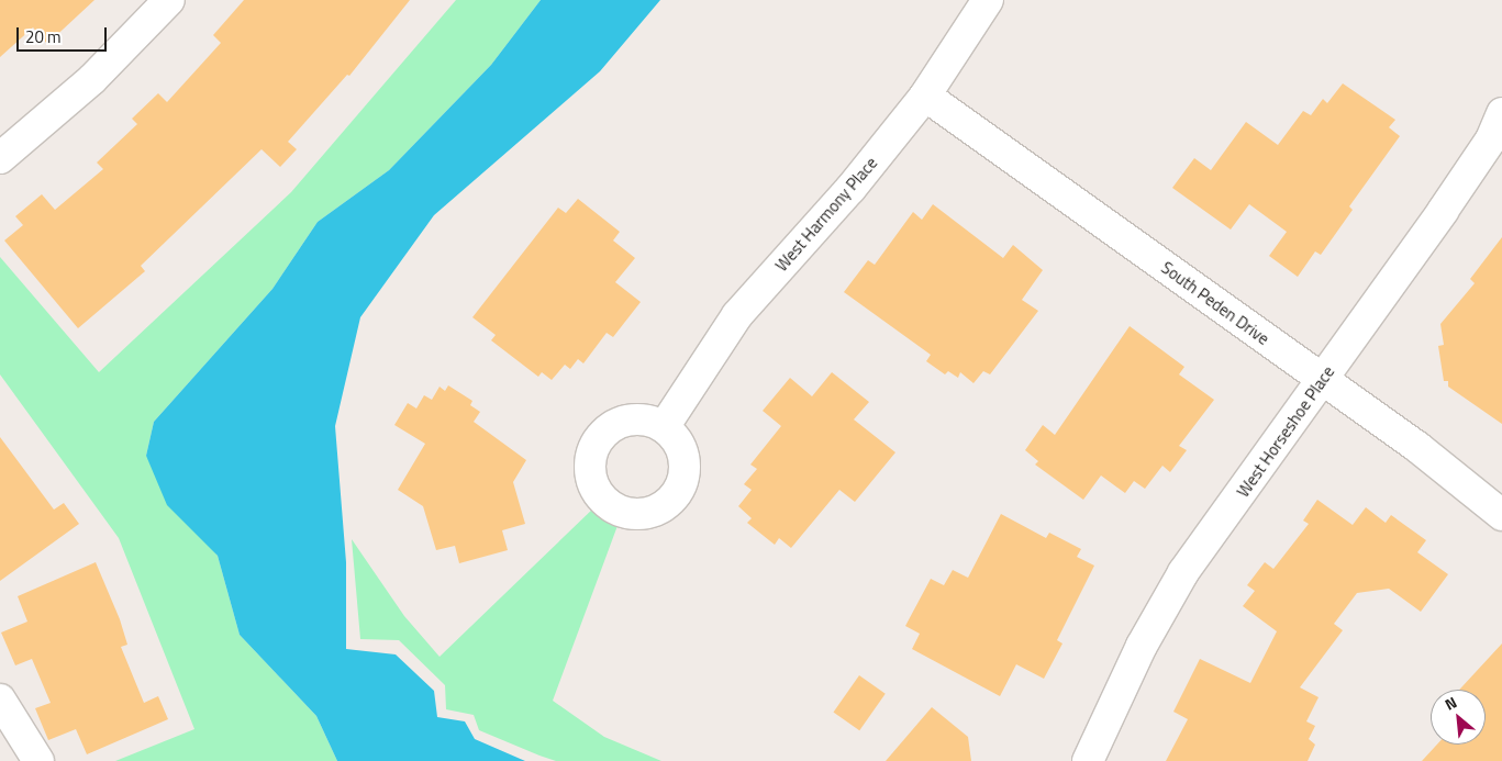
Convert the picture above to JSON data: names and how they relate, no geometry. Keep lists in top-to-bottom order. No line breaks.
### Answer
{"streets":{"street":["West Harmony Place","South Peden Drive","West Horseshoe Place"]},"crossings":[["West Harmony Place","South Peden Drive"],["South Peden Drive","West Horseshoe Place"]],"scale_bar":"20 m","north":"top left"}
